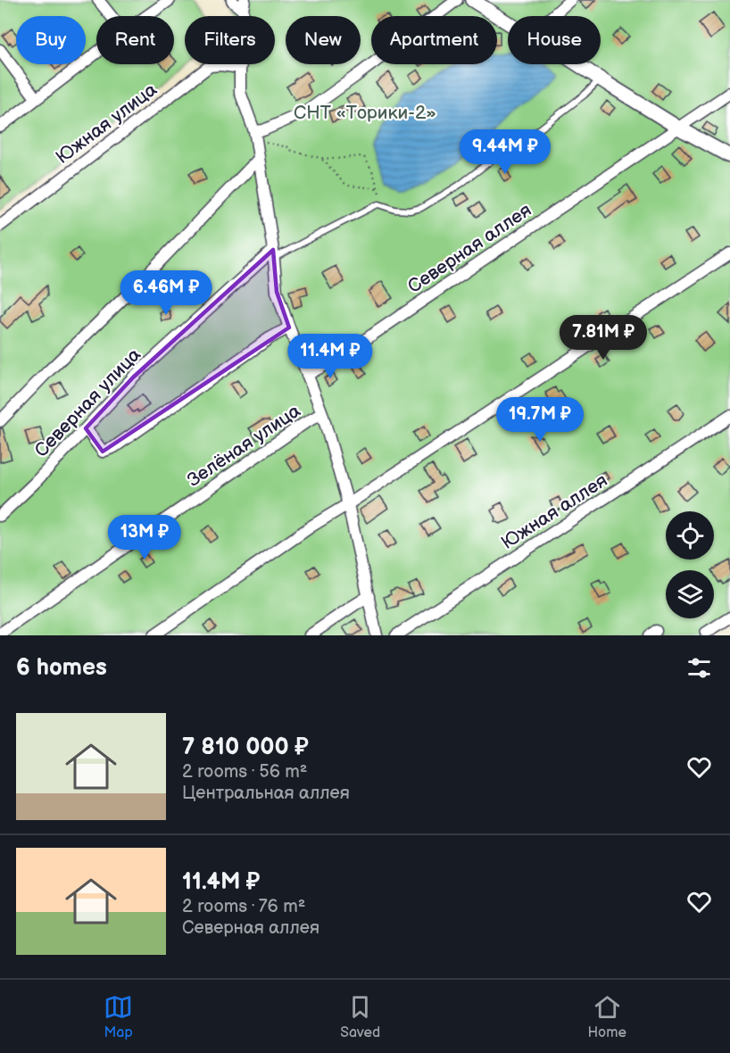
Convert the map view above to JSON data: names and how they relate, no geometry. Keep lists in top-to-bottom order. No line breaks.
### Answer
{"streets":{"street":["Южная улица","Северная аллея","Северная улица","Зелёная улица","Южная аллея"]},"parks":["СНТ «Торики-2»"],"page":{"chip":["Buy","Rent","Filters","New","Apartment","House"],"price":["9.44M ₽","6.46M ₽","7.81M ₽","11.4M ₽","19.7M ₽","13M ₽"],"heading":"6 homes","list":[{"name":"7 810 000 ₽","note":"2 rooms · 56 m² · Центральная аллея"},{"name":"11.4M ₽","note":"2 rooms · 76 m² · Северная аллея"}],"tabs":["Map","Saved","Home"]}}
